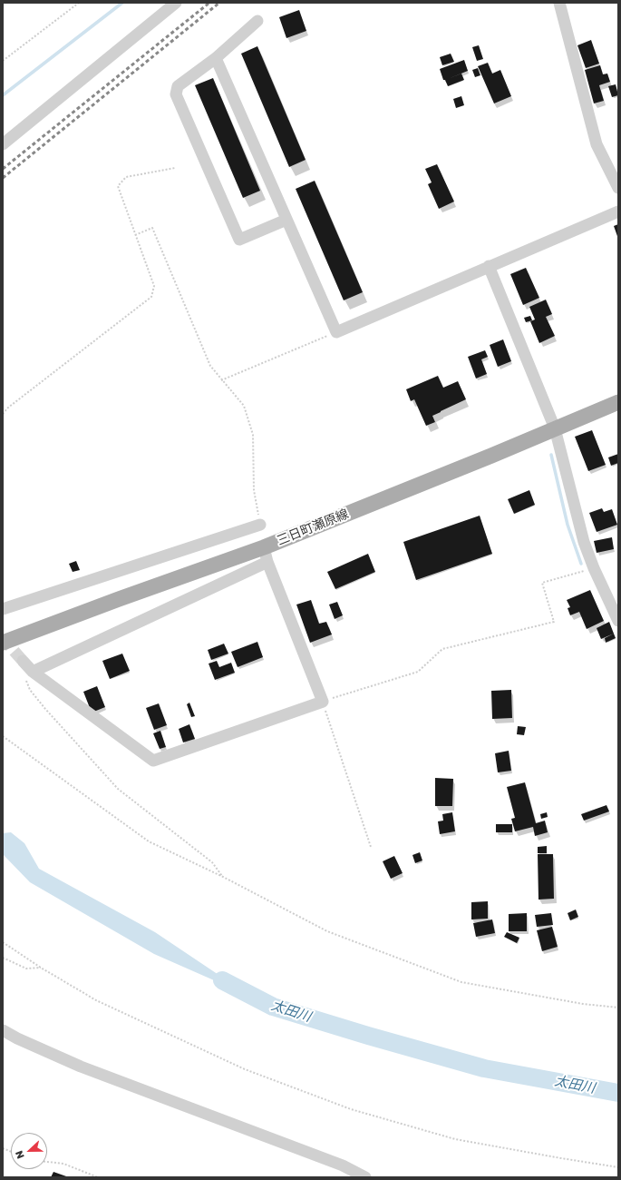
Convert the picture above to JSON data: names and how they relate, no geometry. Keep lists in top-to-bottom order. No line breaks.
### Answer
{"streets":{"main road":["三日町瀬原線"]},"water":["太田川"],"north":"left"}
